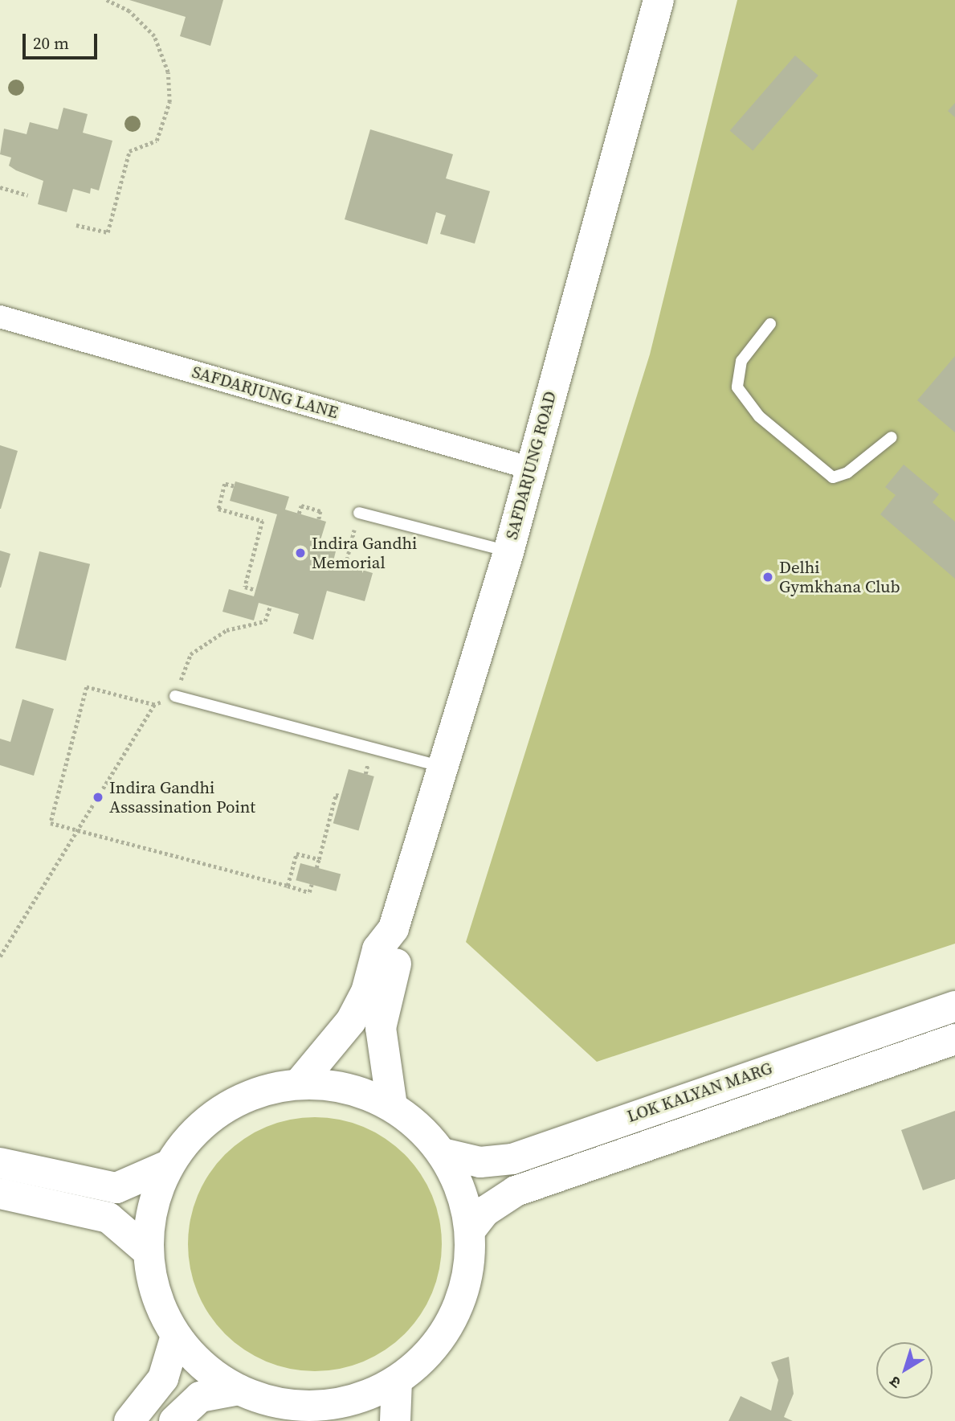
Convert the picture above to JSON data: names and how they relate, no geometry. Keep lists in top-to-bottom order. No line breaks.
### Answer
{"streets":{"main road":["SAFDARJUNG ROAD","LOK KALYAN MARG"],"street":["SAFDARJUNG LANE"]},"crossings":[["SAFDARJUNG LANE","SAFDARJUNG ROAD"]],"places":["Indira Gandhi Memorial","Delhi Gymkhana Club","Indira Gandhi Assassination Point"],"scale_bar":"20 m","north":"bottom left"}
